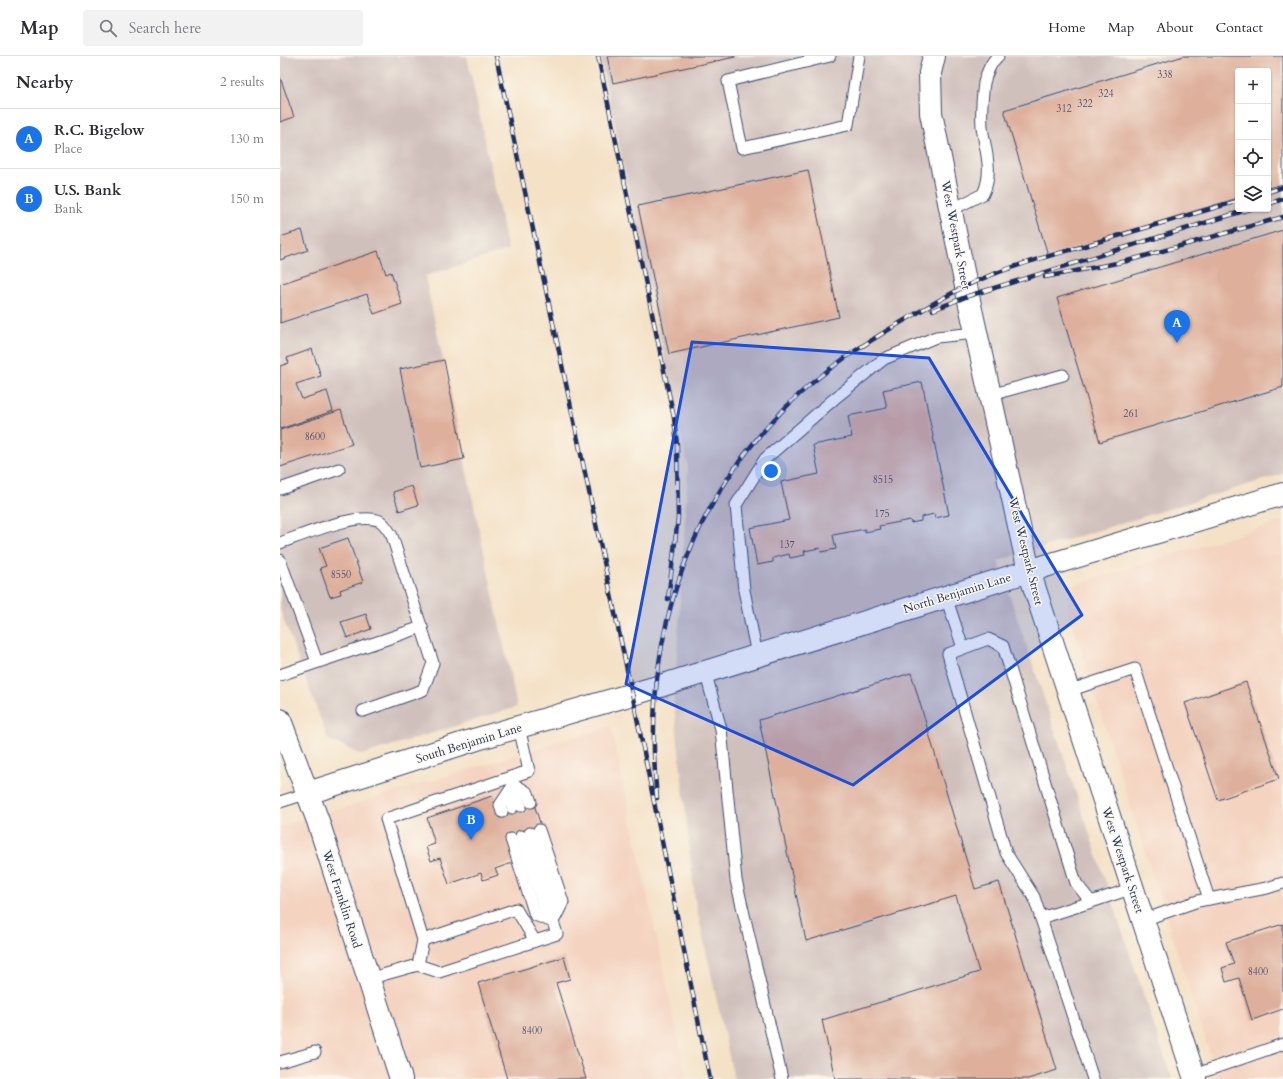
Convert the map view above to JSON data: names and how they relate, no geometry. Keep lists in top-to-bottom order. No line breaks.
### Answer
{"streets":{"street":["West Westpark Street","North Benjamin Lane","South Benjamin Lane","West Franklin Road"]},"crossings":[["West Westpark Street","North Benjamin Lane"],["North Benjamin Lane","South Benjamin Lane"],["South Benjamin Lane","West Franklin Road"]],"house_numbers":["338","324","322","312","261","8600","8515","175","137","8550","8400","8400"],"page":{"header":"Map","search":"Search here","nav":["Home","Map","About","Contact"],"heading":["Nearby","2 results"],"map_buttons":["+","−"],"list":[{"mark":"A","name":"R.C. Bigelow","note":"Place","value":"130 m"},{"mark":"B","name":"U.S. Bank","note":"Bank","value":"150 m"}],"pins":["A","B"]}}
